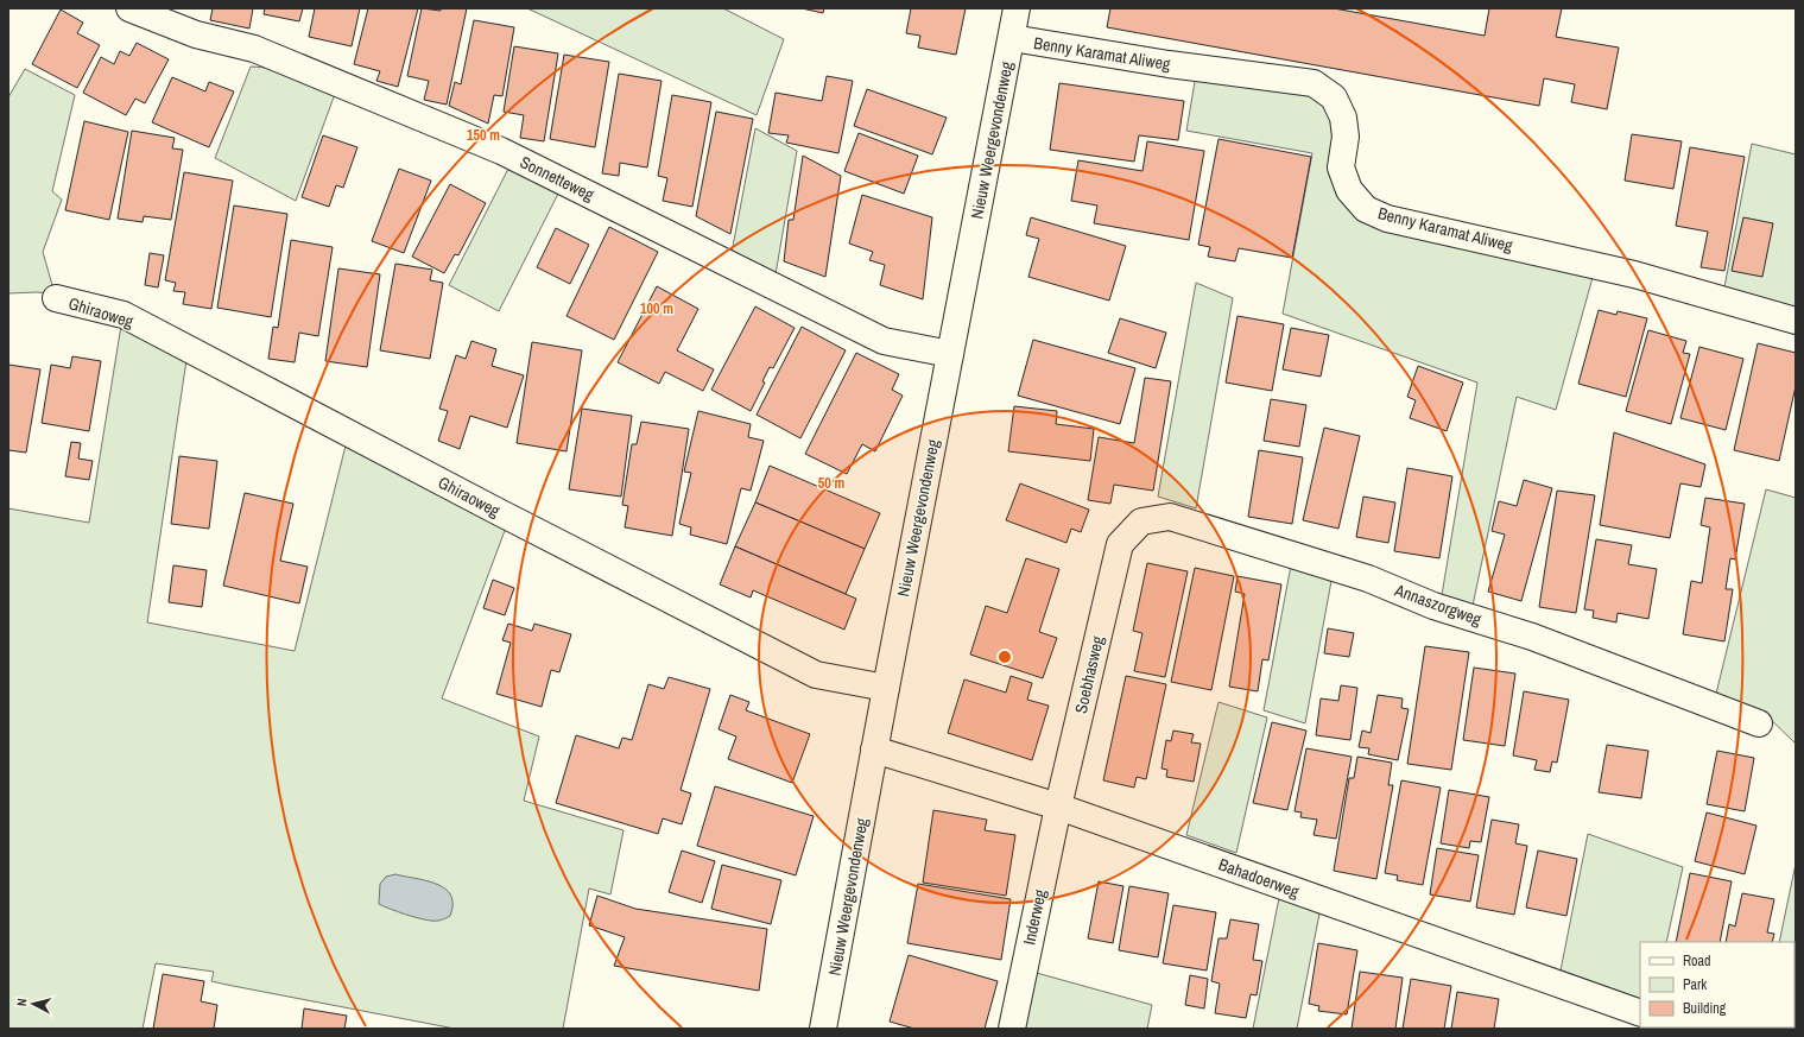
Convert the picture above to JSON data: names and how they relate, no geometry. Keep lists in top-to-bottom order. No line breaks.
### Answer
{"streets":{"street":["Benny Karamat Aliweg","Nieuw Weergevondenweg","Sonnetteweg","Ghiraoweg","Annaszorgweg","Soebhasweg","Bahadoerweg","Inderweg"]},"crossings":[["Benny Karamat Aliweg","Nieuw Weergevondenweg"],["Nieuw Weergevondenweg","Sonnetteweg"],["Nieuw Weergevondenweg","Ghiraoweg"],["Nieuw Weergevondenweg","Bahadoerweg"],["Annaszorgweg","Soebhasweg"],["Soebhasweg","Bahadoerweg"],["Soebhasweg","Inderweg"],["Bahadoerweg","Inderweg"]],"legend":["Road","Park","Building"],"north":"left","rings":["150 m","100 m","50 m"]}
